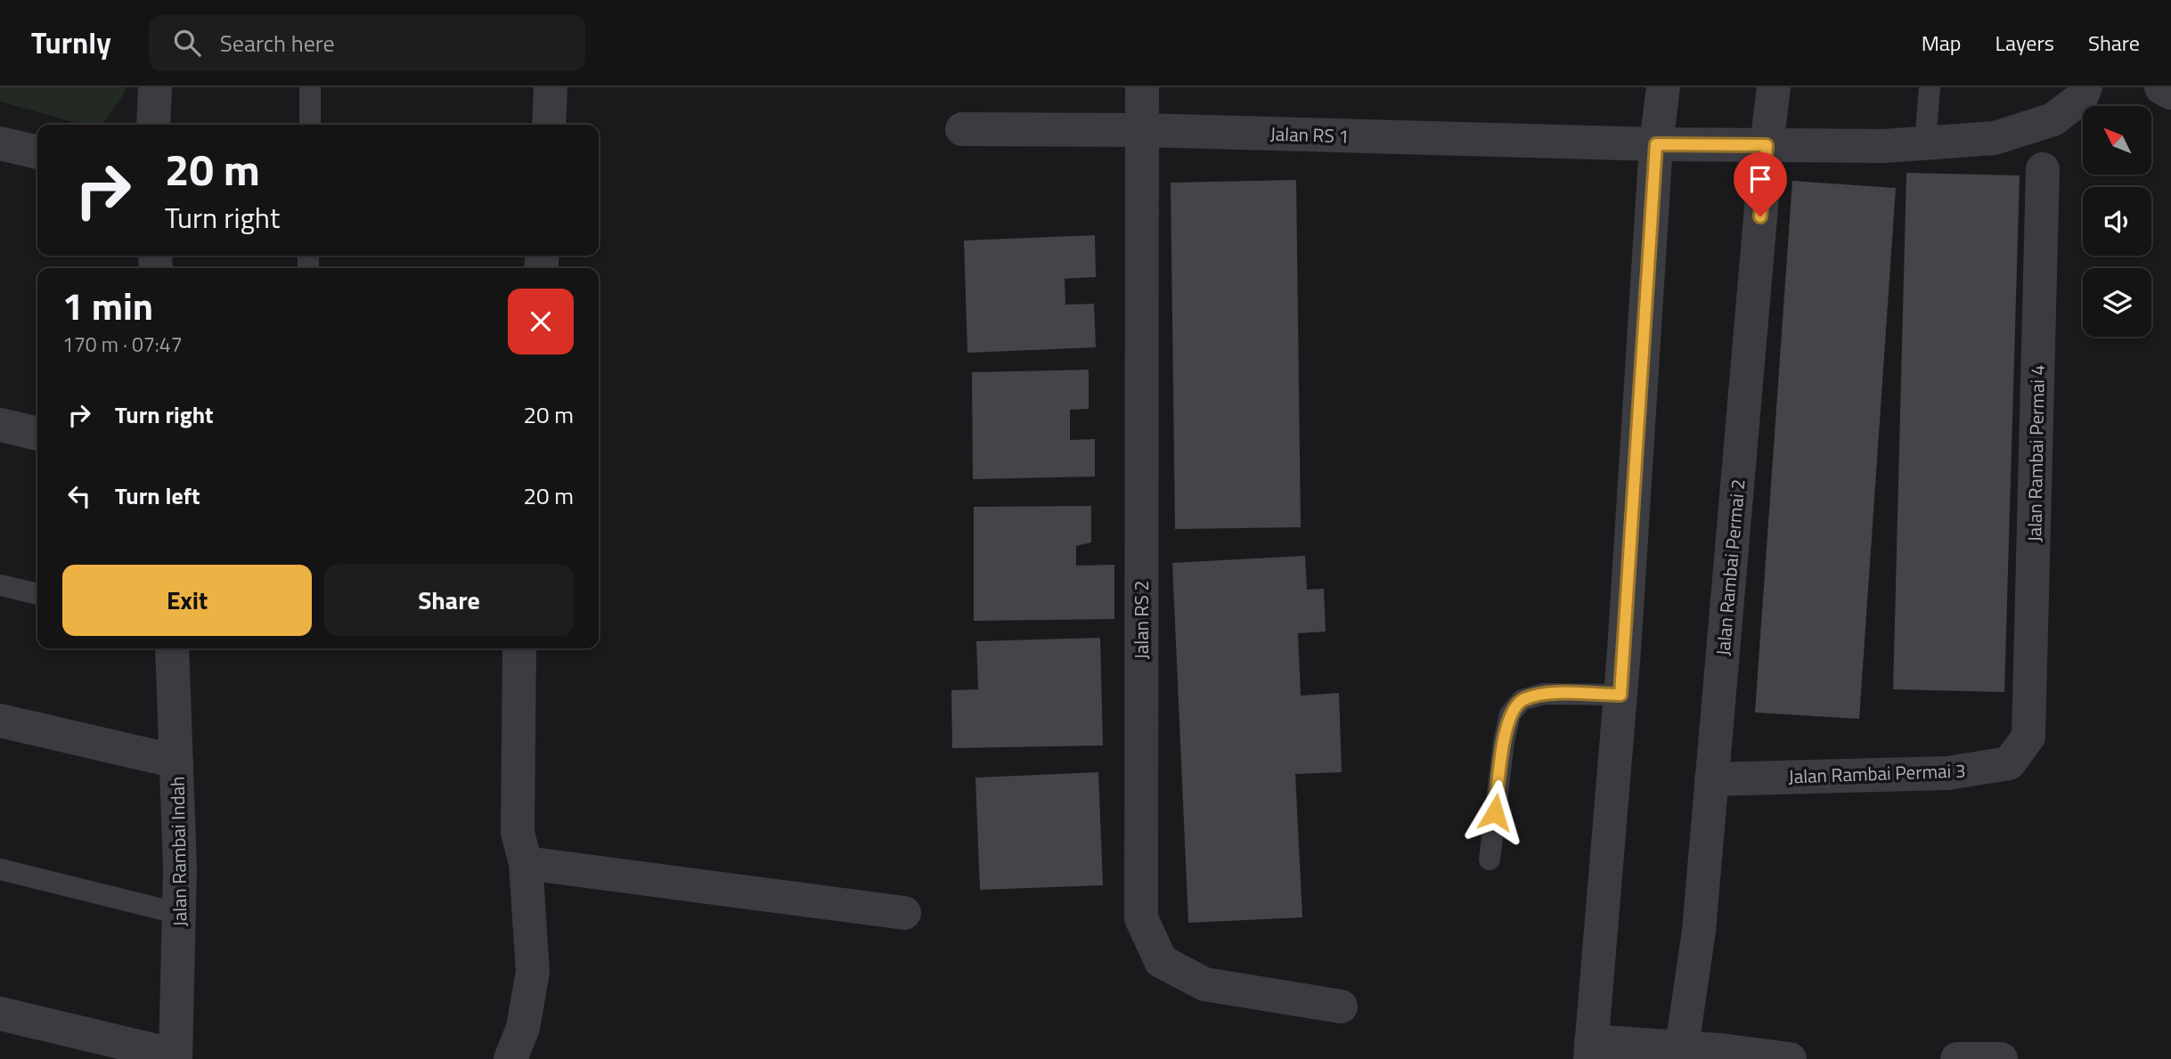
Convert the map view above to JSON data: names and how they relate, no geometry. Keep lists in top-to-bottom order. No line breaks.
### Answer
{"streets":{"street":["Jalan RS 1","Jalan Rambai Permai 4","Jalan Rambai Permai 2","Jalan RS 2","Jalan Rambai Permai 3","Jalan Rambai Indah"]},"crossings":[["Jalan RS 1","Jalan Rambai Permai 2"],["Jalan RS 1","Jalan RS 2"],["Jalan Rambai Permai 4","Jalan Rambai Permai 3"],["Jalan Rambai Permai 2","Jalan Rambai Permai 3"]],"north":"top left","page":{"header":"Turnly","search":"Search here","nav":["Map","Layers","Share"],"turn":["20 m","Turn right"],"heading":["1 min","170 m · 07:47"],"list":[{"name":"Turn right","value":"20 m"},{"name":"Turn left","value":"20 m"}],"buttons":["Exit","Share"]}}
